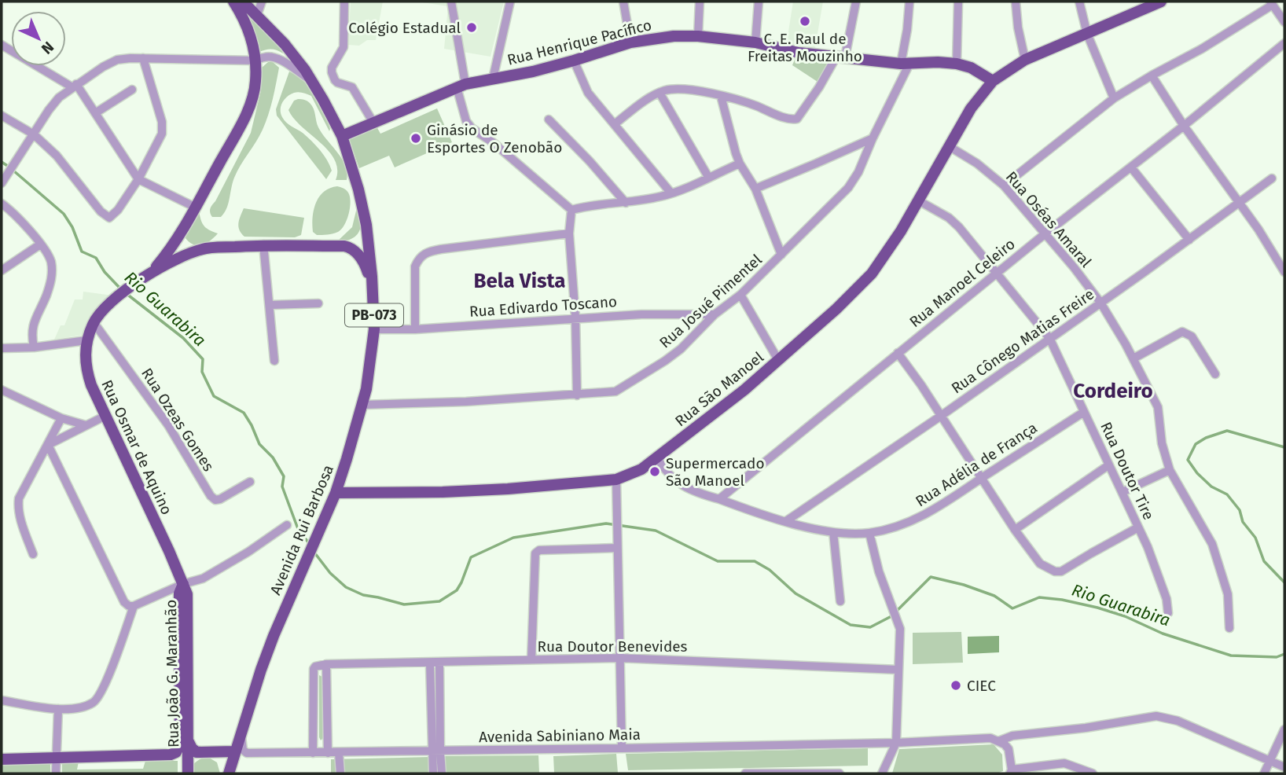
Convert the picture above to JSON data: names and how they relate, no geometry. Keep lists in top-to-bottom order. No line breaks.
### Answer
{"streets":{"main road":["Rua Henrique Pacífico","PB-073","Rua São Manoel","Rua Osmar de Aquino","Avenida Rui Barbosa","Rua João G. Maranhão"],"street":["Rua Oséas Amaral","Rua Manoel Celeiro","Rua Josué Pimentel","Rua Edivardo Toscano","Rua Cônego Matias Freire","Rua Ozeas Gomes","Rua Adélia de França","Rua Doutor Tire","Rua Doutor Benevides","Avenida Sabiniano Maia"]},"crossings":[["Rua Henrique Pacífico","Rua Josué Pimentel"],["Rua Henrique Pacífico","Rua São Manoel"],["Rua Henrique Pacífico","Avenida Rui Barbosa"],["Rua Oséas Amaral","Rua Manoel Celeiro"],["Rua Oséas Amaral","Rua Cônego Matias Freire"],["Rua Oséas Amaral","Rua São Manoel"],["Rua Manoel Celeiro","Rua Adélia de França"],["Rua Manoel Celeiro","Rua Doutor Tire"],["Rua Josué Pimentel","Rua Edivardo Toscano"],["Rua Josué Pimentel","Avenida Rui Barbosa"],["Rua Edivardo Toscano","Avenida Rui Barbosa"],["PB-073","Avenida Rui Barbosa"],["Rua Cônego Matias Freire","Rua Adélia de França"],["Rua Cônego Matias Freire","Rua Doutor Tire"],["Rua São Manoel","Rua Doutor Tire"],["Rua São Manoel","Avenida Rui Barbosa"],["Rua Ozeas Gomes","Rua Osmar de Aquino"],["Rua Osmar de Aquino","Avenida Rui Barbosa"],["Rua Osmar de Aquino","Rua João G. Maranhão"],["Rua Adélia de França","Rua Doutor Tire"],["Avenida Rui Barbosa","Avenida Sabiniano Maia"]],"districts":["Bela Vista","Cordeiro"],"water":["Rio Guarabira"],"places":["C. E. Raul de Freitas Mouzinho","Colégio Estadual","Ginásio de Esportes O Zenobão","Supermercado São Manoel","CIEC"],"north":"bottom right"}
